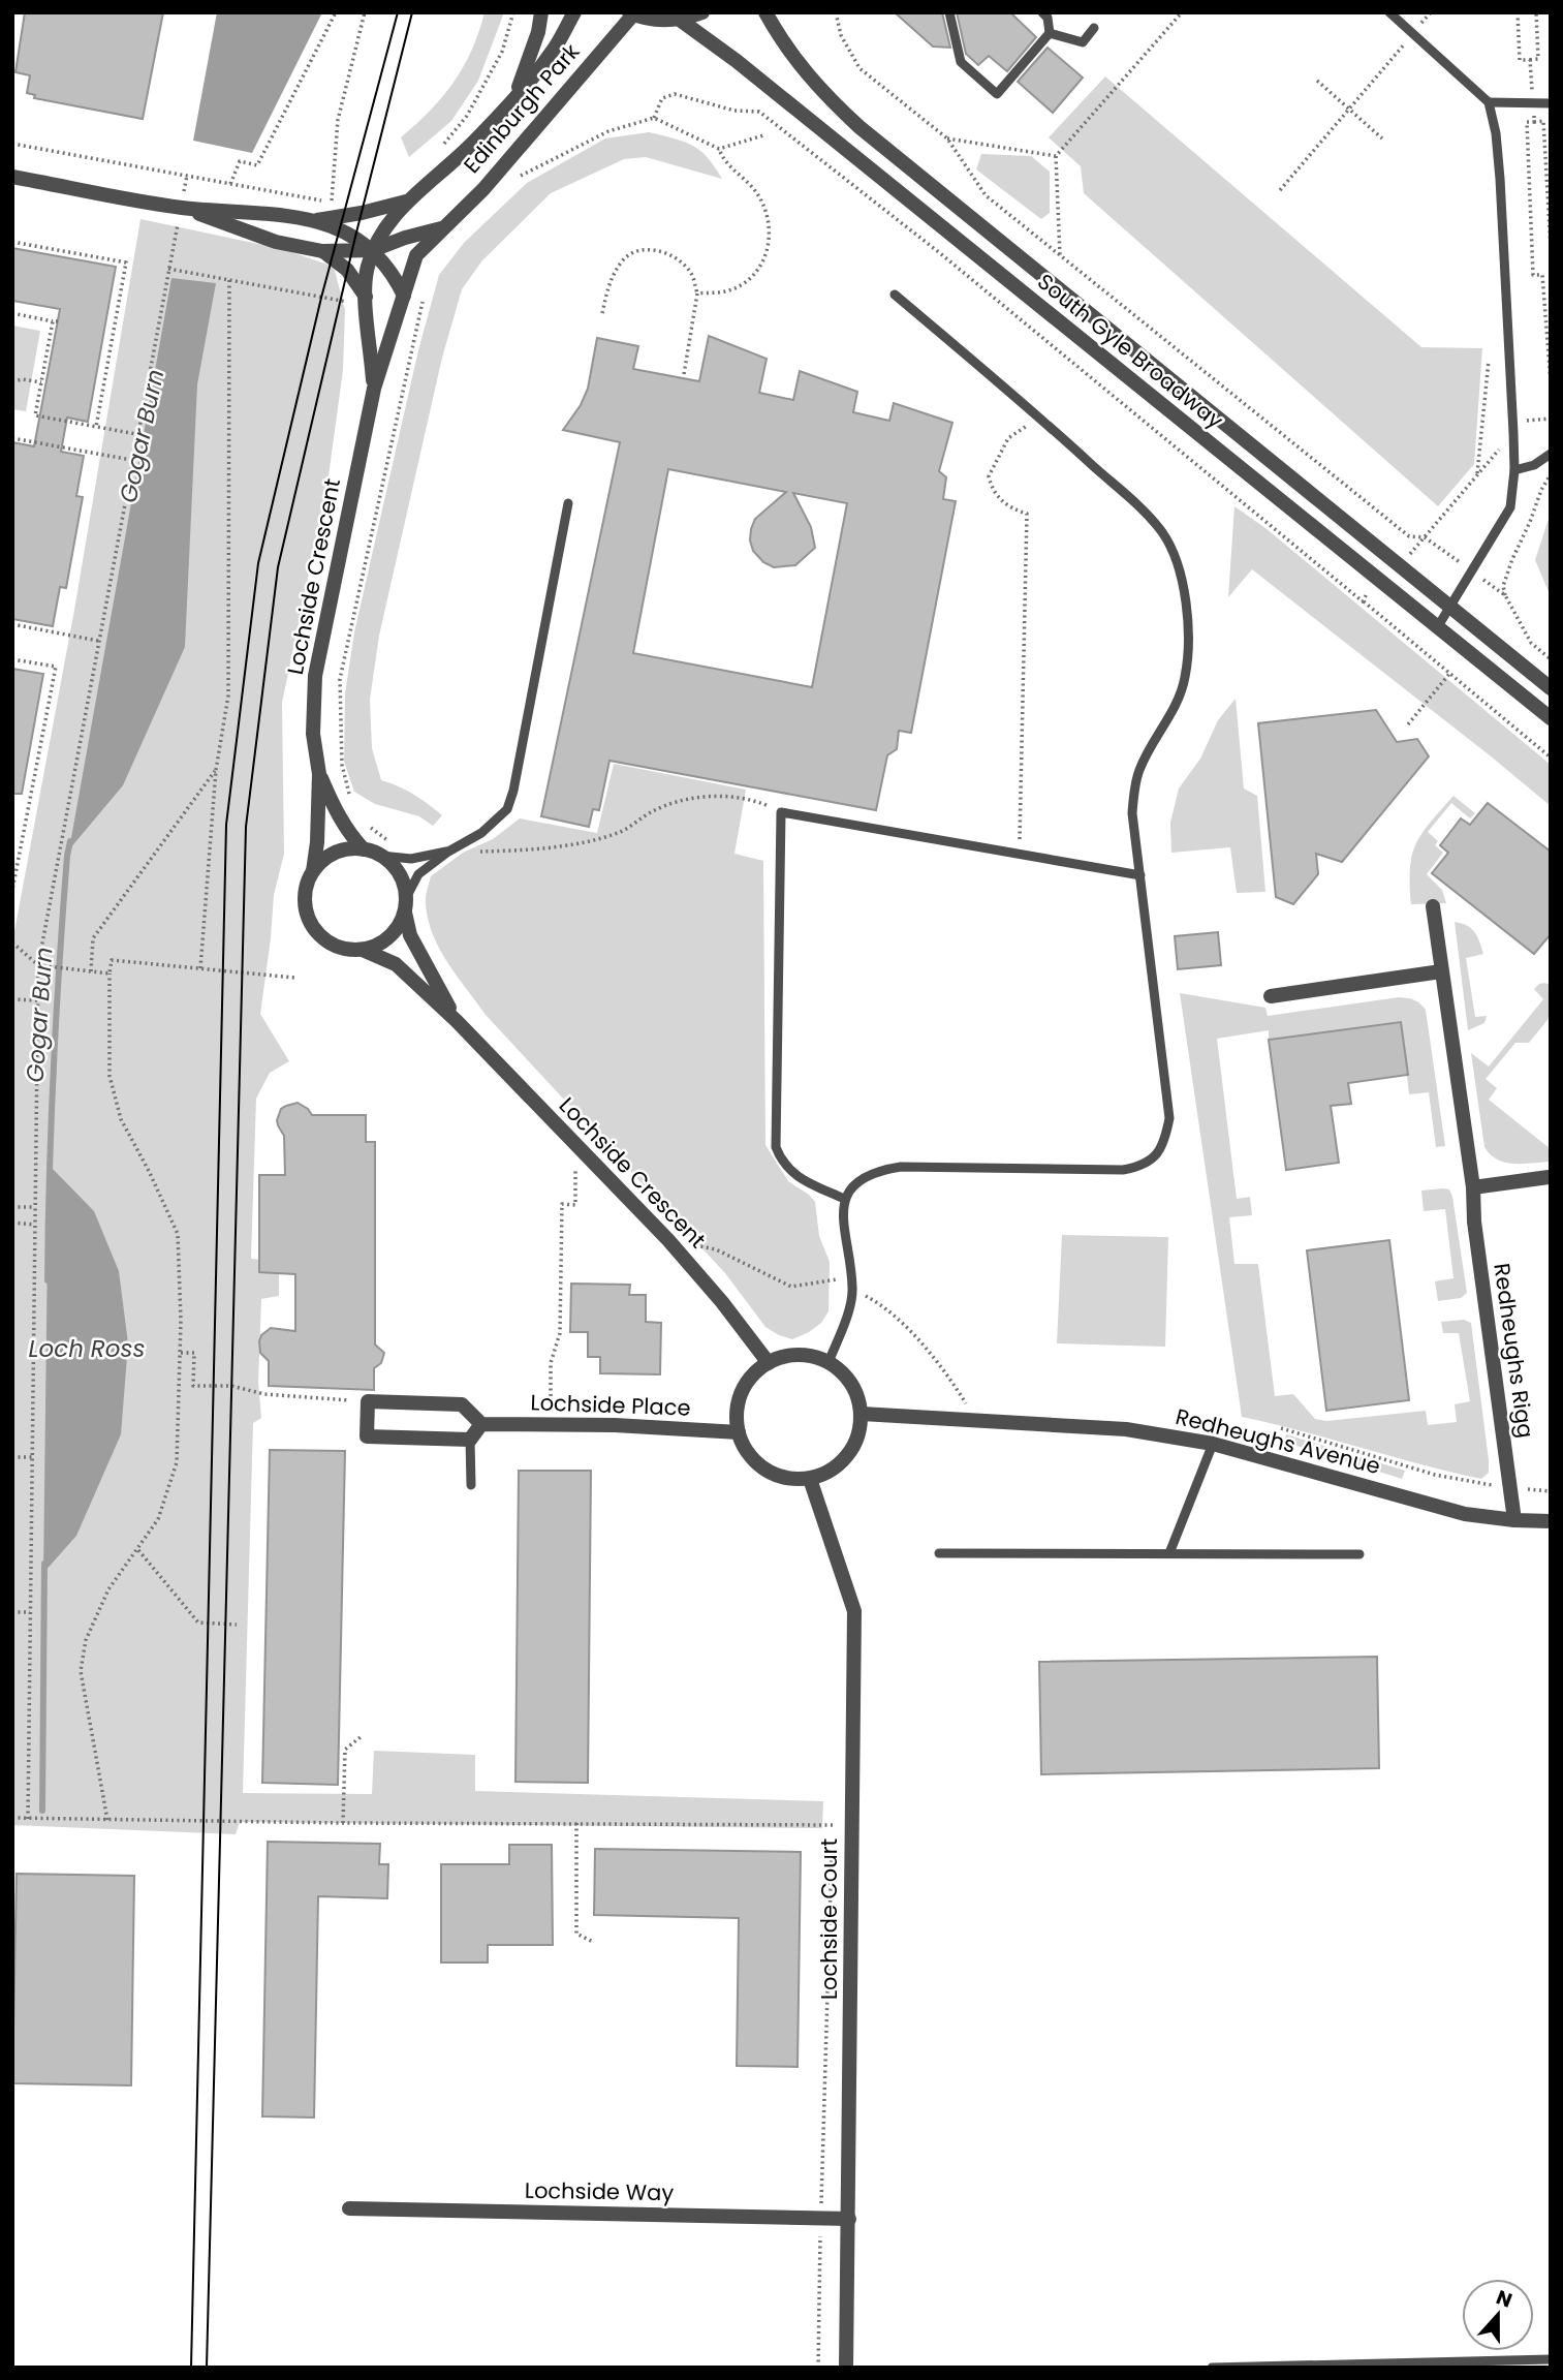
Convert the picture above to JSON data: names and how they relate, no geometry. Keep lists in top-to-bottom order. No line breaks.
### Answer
{"streets":{"street":["Edinburgh Park","South Gyle Broadway","Lochside Crescent","Redheughs Rigg","Lochside Place","Redheughs Avenue","Lochside Court","Lochside Way"]},"crossings":[["Edinburgh Park","Lochside Crescent"],["Lochside Crescent","Lochside Place"],["Lochside Crescent","Redheughs Avenue"],["Lochside Crescent","Lochside Court"],["Redheughs Rigg","Redheughs Avenue"],["Lochside Place","Redheughs Avenue"],["Lochside Place","Lochside Court"],["Redheughs Avenue","Lochside Court"],["Lochside Court","Lochside Way"]],"water":["Gogar Burn","Loch Ross"],"north":"top"}
